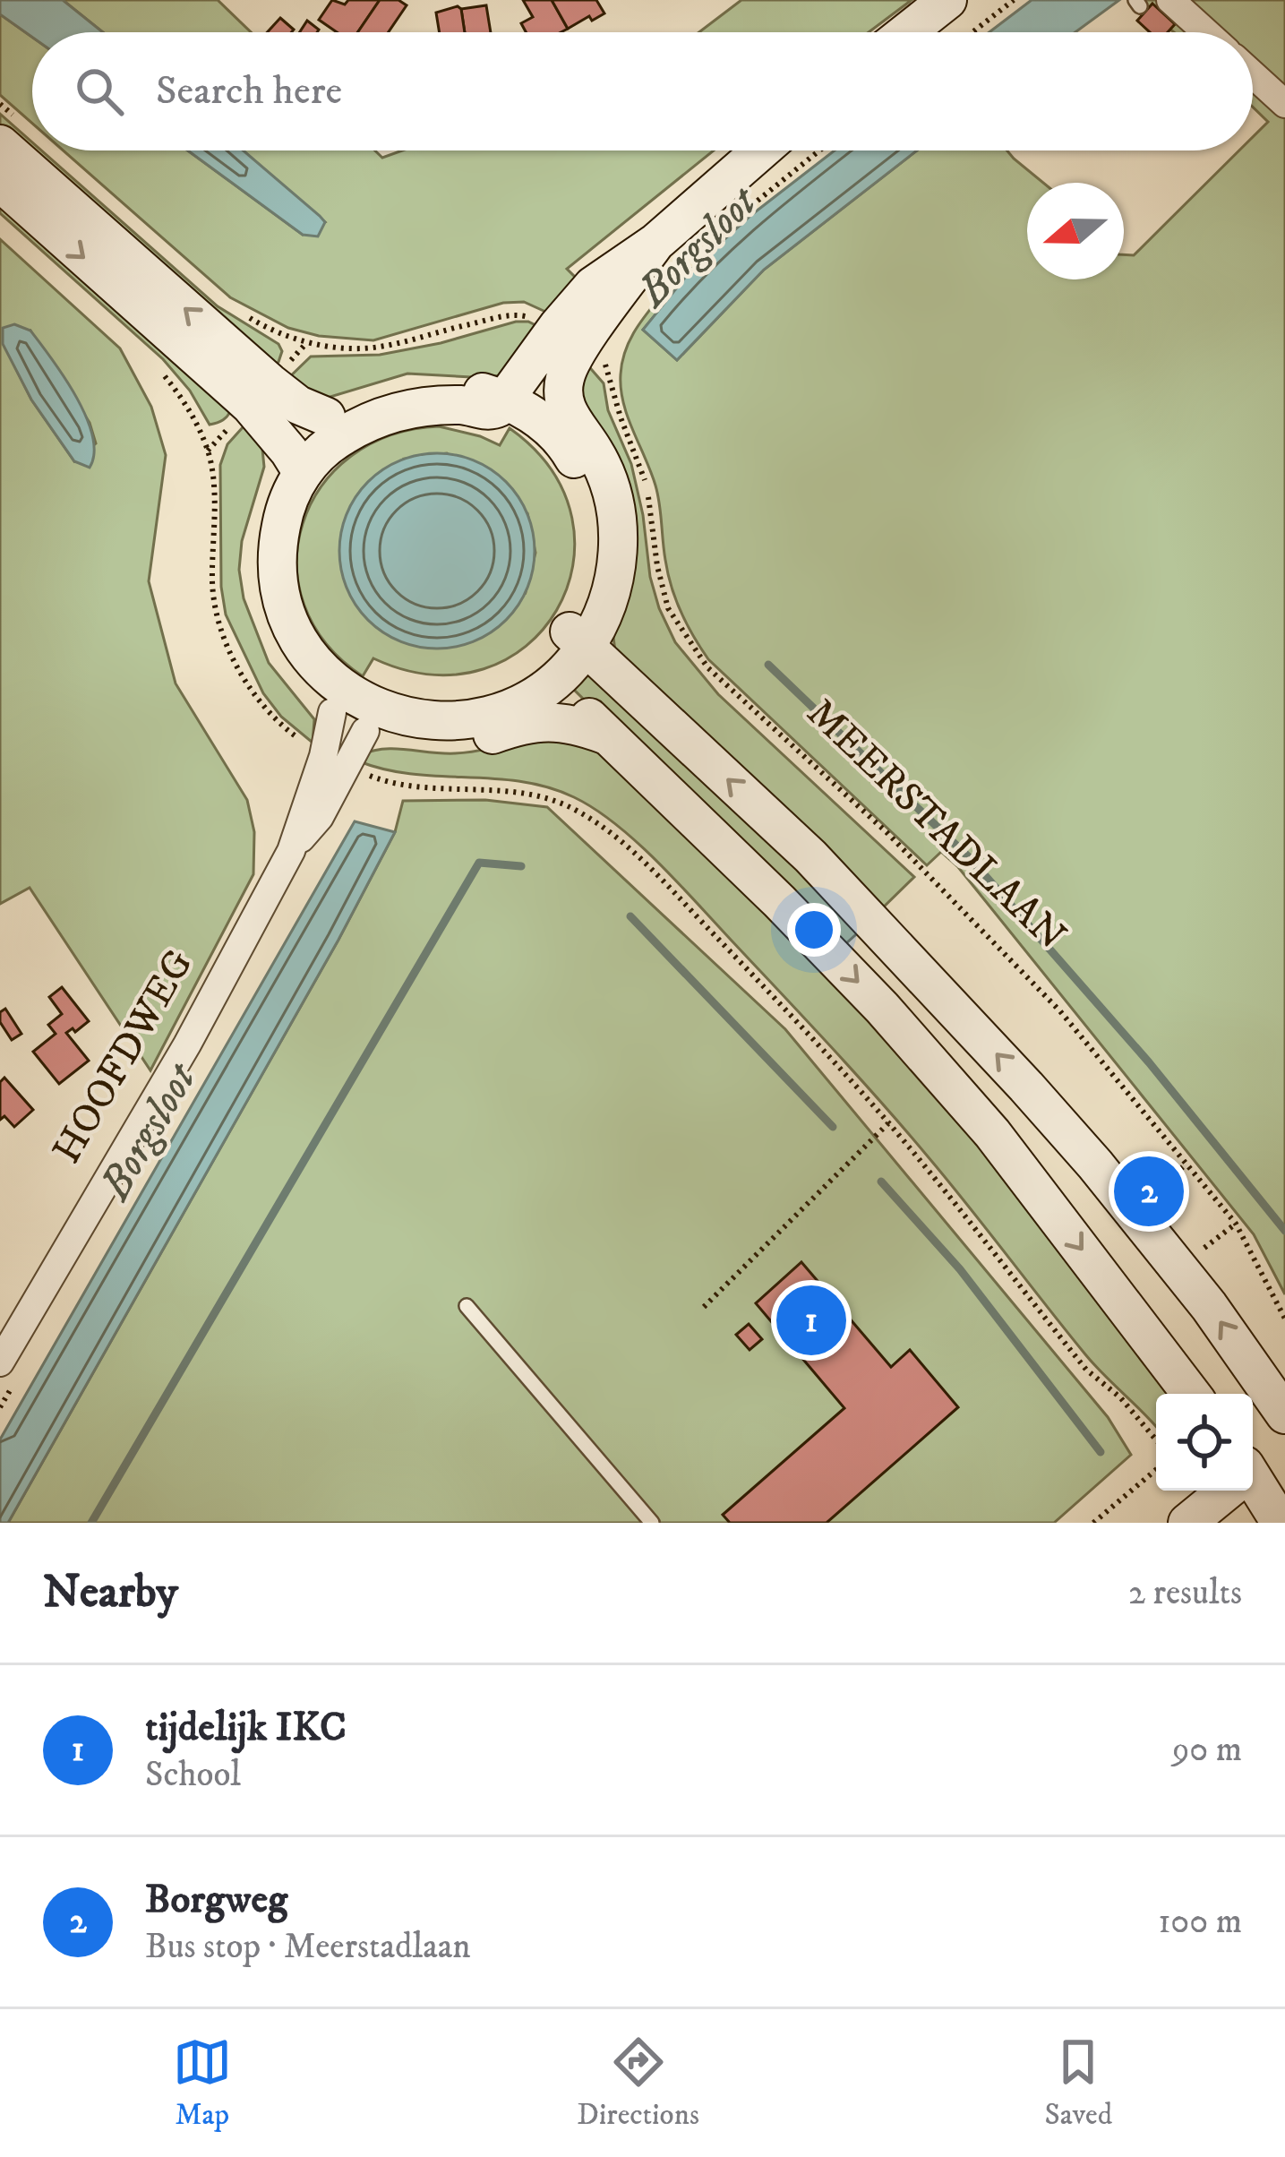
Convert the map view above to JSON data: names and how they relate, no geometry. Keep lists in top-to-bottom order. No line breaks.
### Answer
{"streets":{"street":["HOOFDWEG"],"path":["MEERSTADLAAN"]},"water":["Borgsloot"],"north":"left","page":{"search":"Search here","pins":["2","1"],"heading":["Nearby","2 results"],"list":[{"mark":"1","name":"tijdelijk IKC","note":"School","value":"90 m"},{"mark":"2","name":"Borgweg","note":"Bus stop · Meerstadlaan","value":"100 m"}],"nav":["Map","Directions","Saved"]}}
